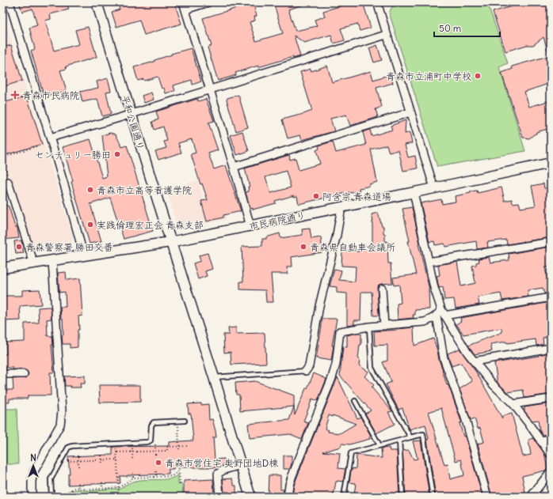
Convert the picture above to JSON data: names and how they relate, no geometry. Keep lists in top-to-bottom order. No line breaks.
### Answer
{"streets":{"street":["平和公園通り","市民病院通り"]},"crossings":[["平和公園通り","市民病院通り"]],"places":{"other":["青森市立浦町中学校","センチュリー勝田","青森市立高等看護学院","阿含宗 青森道場","実践倫理宏正会 青森支部","青森警察署 勝田交番","青森県自動車会議所","青森市営住宅 奥野団地D棟"],"health":["青森市民病院"]},"scale_bar":"50 m","north":"top"}
